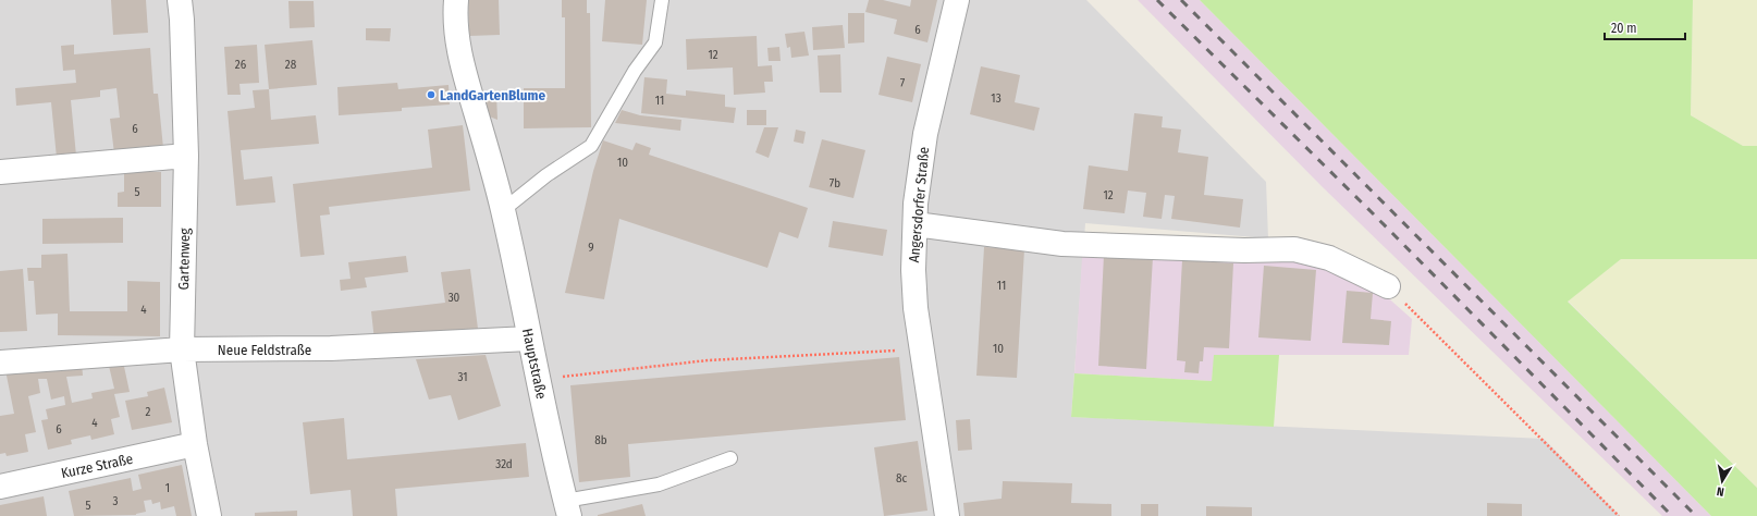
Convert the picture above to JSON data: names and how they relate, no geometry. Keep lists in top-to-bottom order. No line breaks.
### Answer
{"streets":{"street":["Angersdorfer Straße","Gartenweg","Neue Feldstraße","Hauptstraße","Kurze Straße"]},"crossings":[["Gartenweg","Neue Feldstraße"],["Gartenweg","Kurze Straße"],["Neue Feldstraße","Hauptstraße"]],"places":["LandGartenBlume"],"house_numbers":["6","12","26","28","7","13","11","6","10","7b","5","12","9","11","30","4","10","31","2","4","6","8b","32d","8c","1","3","5"],"scale_bar":"20 m","north":"bottom"}
